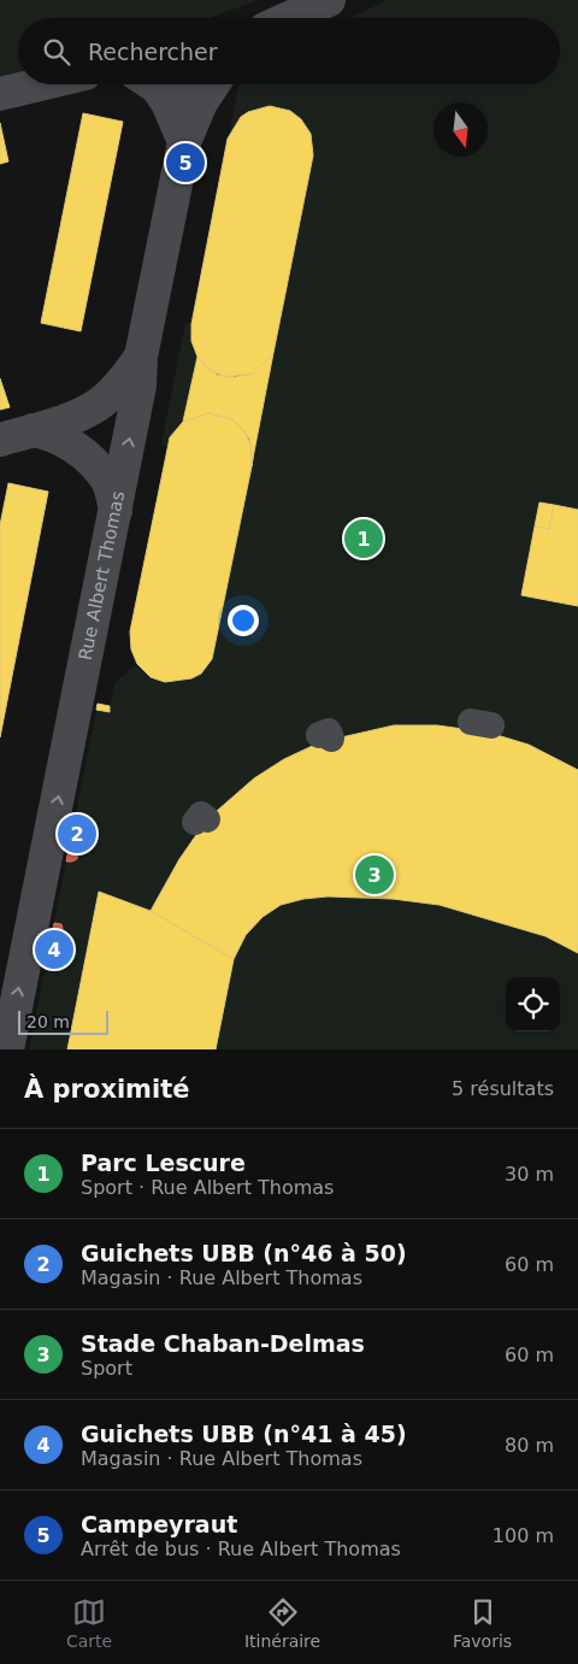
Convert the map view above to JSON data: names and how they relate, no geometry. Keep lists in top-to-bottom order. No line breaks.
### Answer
{"streets":{"street":["Rue Albert Thomas"]},"one_way":["Rue Albert Thomas"],"scale_bar":"20 m","north":"bottom","page":{"search":"Rechercher","pins":["5","1","2","3","4"],"scale":"20 m","heading":["À proximité","5 résultats"],"list":[{"mark":"1","name":"Parc Lescure","note":"Sport · Rue Albert Thomas","value":"30 m"},{"mark":"2","name":"Guichets UBB (n°46 à 50)","note":"Magasin · Rue Albert Thomas","value":"60 m"},{"mark":"3","name":"Stade Chaban-Delmas","note":"Sport","value":"60 m"},{"mark":"4","name":"Guichets UBB (n°41 à 45)","note":"Magasin · Rue Albert Thomas","value":"80 m"},{"mark":"5","name":"Campeyraut","note":"Arrêt de bus · Rue Albert Thomas","value":"100 m"}],"nav":["Carte","Itinéraire","Favoris"]}}
